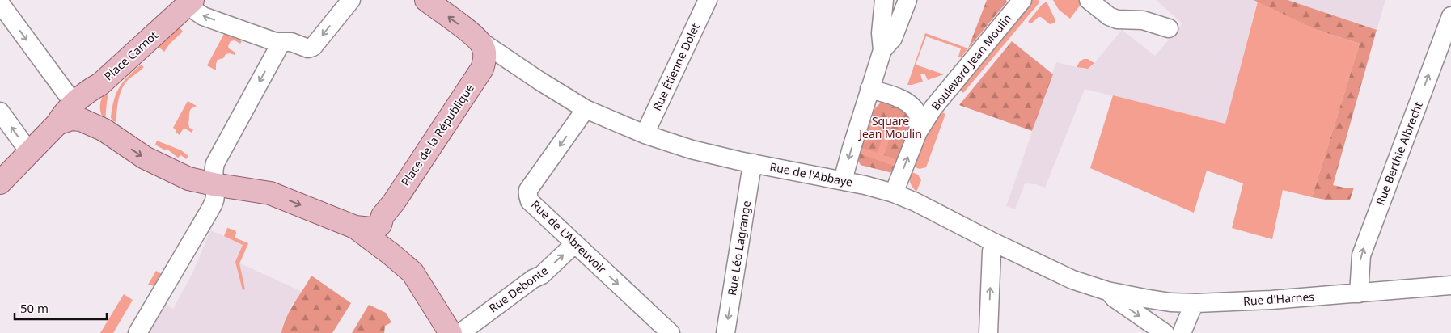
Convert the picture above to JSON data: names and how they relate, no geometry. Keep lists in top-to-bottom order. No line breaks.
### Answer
{"streets":{"main road":["Place Carnot","Place de la République","Rue de l'Abbaye"],"street":["Boulevard Jean Moulin","Rue Étienne Dolet","Rue Berthie Albrecht","Rue de L'Abreuvoir","Rue Léo Lagrange","Rue Debonte","Rue d'Harnes"]},"crossings":[["Boulevard Jean Moulin","Rue de l'Abbaye"],["Rue Étienne Dolet","Rue de l'Abbaye"],["Place de la République","Rue de l'Abbaye"],["Rue Berthie Albrecht","Rue d'Harnes"],["Rue de l'Abbaye","Rue de L'Abreuvoir"],["Rue de l'Abbaye","Rue Léo Lagrange"],["Rue de l'Abbaye","Rue d'Harnes"],["Rue de L'Abreuvoir","Rue Debonte"]],"one_way":["Rue Berthie Albrecht","Rue Léo Lagrange","Rue Debonte"],"parks":["Square Jean Moulin"],"scale_bar":"50 m"}
